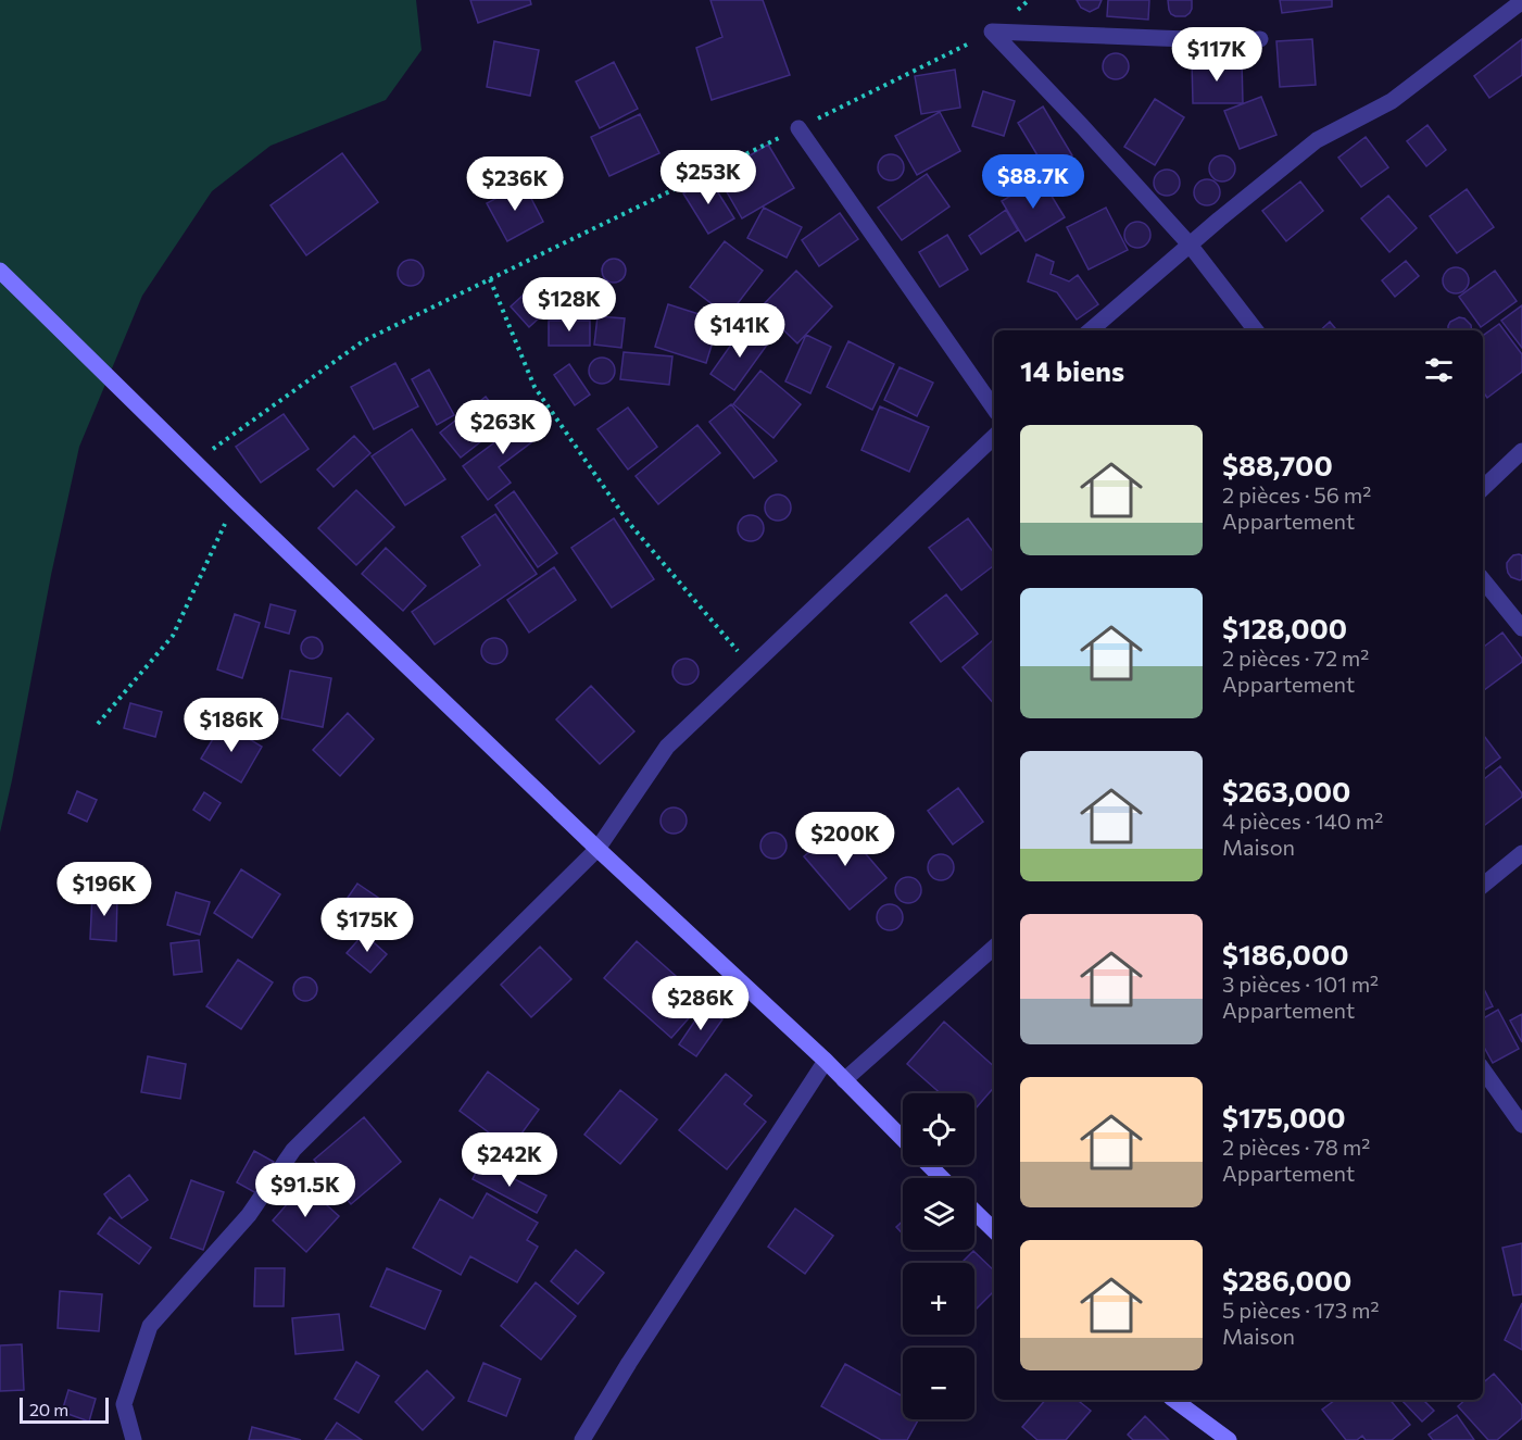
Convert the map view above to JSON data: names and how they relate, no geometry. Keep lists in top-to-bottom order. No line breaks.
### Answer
{"scale_bar":"20 m","page":{"price":["$117K","$253K","$88.7K","$236K","$128K","$141K","$263K","$186K","$200K","$196K","$175K","$286K","$242K","$91.5K"],"heading":"14 biens","list":[{"name":"$88,700","note":"2 pièces · 56 m² · Appartement"},{"name":"$128,000","note":"2 pièces · 72 m² · Appartement"},{"name":"$263,000","note":"4 pièces · 140 m² · Maison"},{"name":"$186,000","note":"3 pièces · 101 m² · Appartement"},{"name":"$175,000","note":"2 pièces · 78 m² · Appartement"},{"name":"$286,000","note":"5 pièces · 173 m² · Maison"}],"map_buttons":["+","−"],"scale":"20 m"}}
